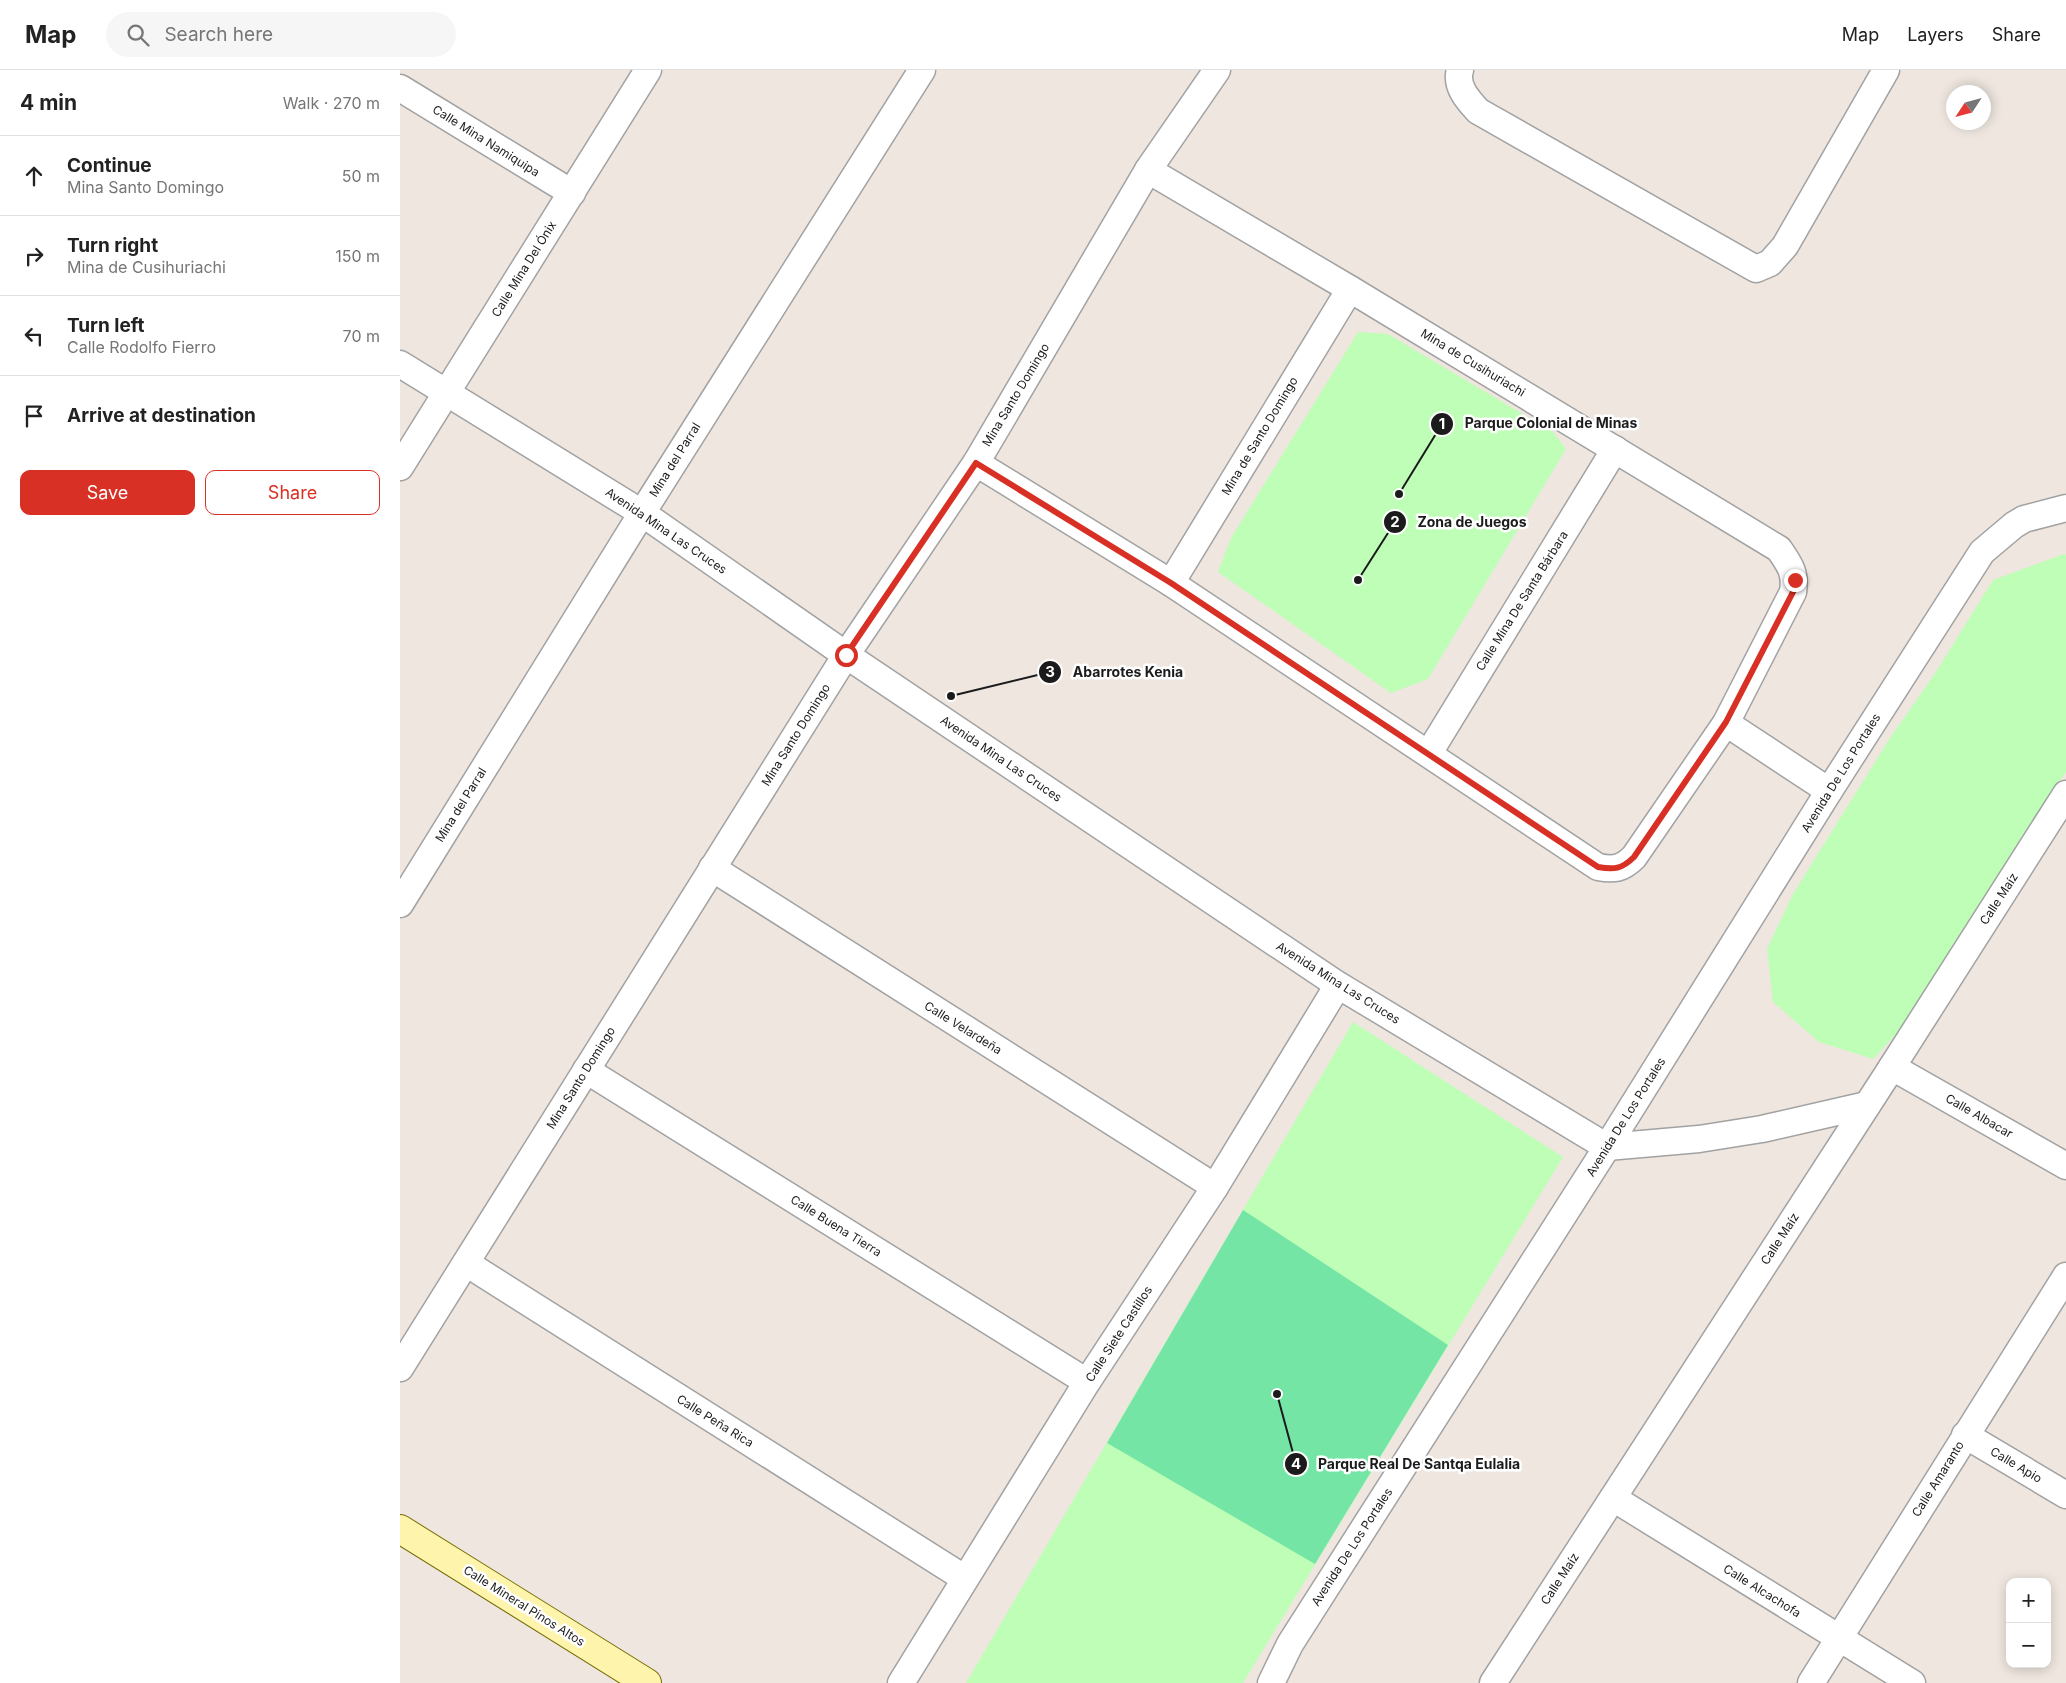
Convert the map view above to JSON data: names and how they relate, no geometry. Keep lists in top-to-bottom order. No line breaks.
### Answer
{"streets":{"main road":["Calle Mineral Pinos Altos"],"street":["Calle Mina Namiquipa","Calle Mina Del Ónix","Mina de Cusihuriachi","Mina Santo Domingo","Mina de Santo Domingo","Mina del Parral","Avenida Mina Las Cruces","Calle Mina De Santa Bárbara","Avenida De Los Portales","Calle Maíz","Calle Velardeña","Calle Albacar","Calle Buena Tierra","Calle Siete Castillos","Calle Peña Rica","Calle Apio","Calle Amaranto","Calle Alcachofa"]},"crossings":[["Calle Mina Namiquipa","Calle Mina Del Ónix"],["Calle Mina Del Ónix","Avenida Mina Las Cruces"],["Mina de Cusihuriachi","Mina Santo Domingo"],["Mina de Cusihuriachi","Mina de Santo Domingo"],["Mina de Cusihuriachi","Calle Mina De Santa Bárbara"],["Mina Santo Domingo","Avenida Mina Las Cruces"],["Mina Santo Domingo","Calle Velardeña"],["Mina Santo Domingo","Calle Buena Tierra"],["Mina Santo Domingo","Calle Peña Rica"],["Mina del Parral","Avenida Mina Las Cruces"],["Avenida Mina Las Cruces","Avenida De Los Portales"],["Avenida Mina Las Cruces","Calle Siete Castillos"],["Calle Maíz","Calle Albacar"],["Calle Maíz","Calle Alcachofa"],["Calle Velardeña","Calle Siete Castillos"],["Calle Buena Tierra","Calle Siete Castillos"],["Calle Siete Castillos","Calle Peña Rica"],["Calle Apio","Calle Amaranto"],["Calle Amaranto","Calle Alcachofa"]],"places":["Parque Colonial de Minas","Zona de Juegos","Abarrotes Kenia","Parque Real De Santqa Eulalia"],"north":"bottom left","page":{"header":"Map","search":"Search here","nav":["Map","Layers","Share"],"heading":["4 min","Walk · 270 m"],"list":[["Continue","Mina Santo Domingo","50 m"],["Turn right","Mina de Cusihuriachi","150 m"],["Turn left","Calle Rodolfo Fierro","70 m"],"Arrive at destination"],"buttons":["Save","Share"],"map_buttons":["+","−"]}}
